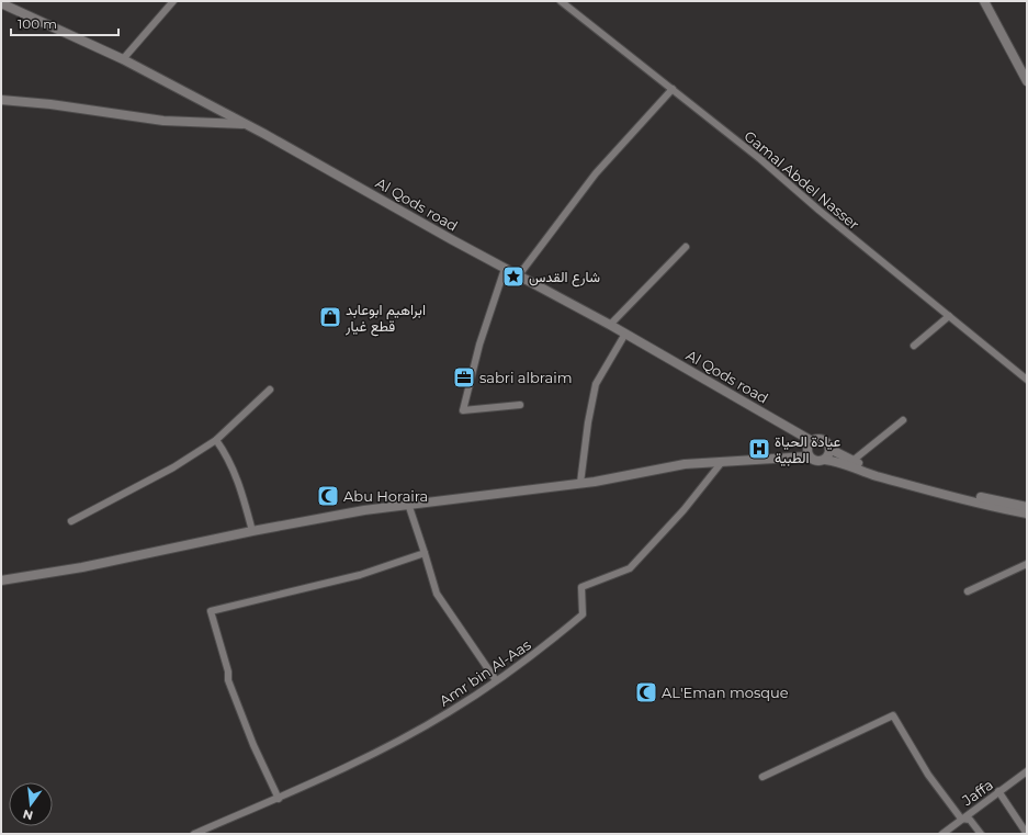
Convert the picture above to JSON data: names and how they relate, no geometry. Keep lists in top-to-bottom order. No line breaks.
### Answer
{"streets":{"main road":["Al Qods road"],"street":["Gamal Abdel Nasser","Amr bin Al-Aas","Jaffa"]},"places":{"place":["شارع القدس"],"shop":["ابراهيم ابوعابد قطع غيار"],"office":["sabri albraim"],"hospital":["عيادة الحياة الطبية"],"mosque":["Abu Horaira","AL'Eman mosque"]},"scale_bar":"100 m","north":"bottom"}
